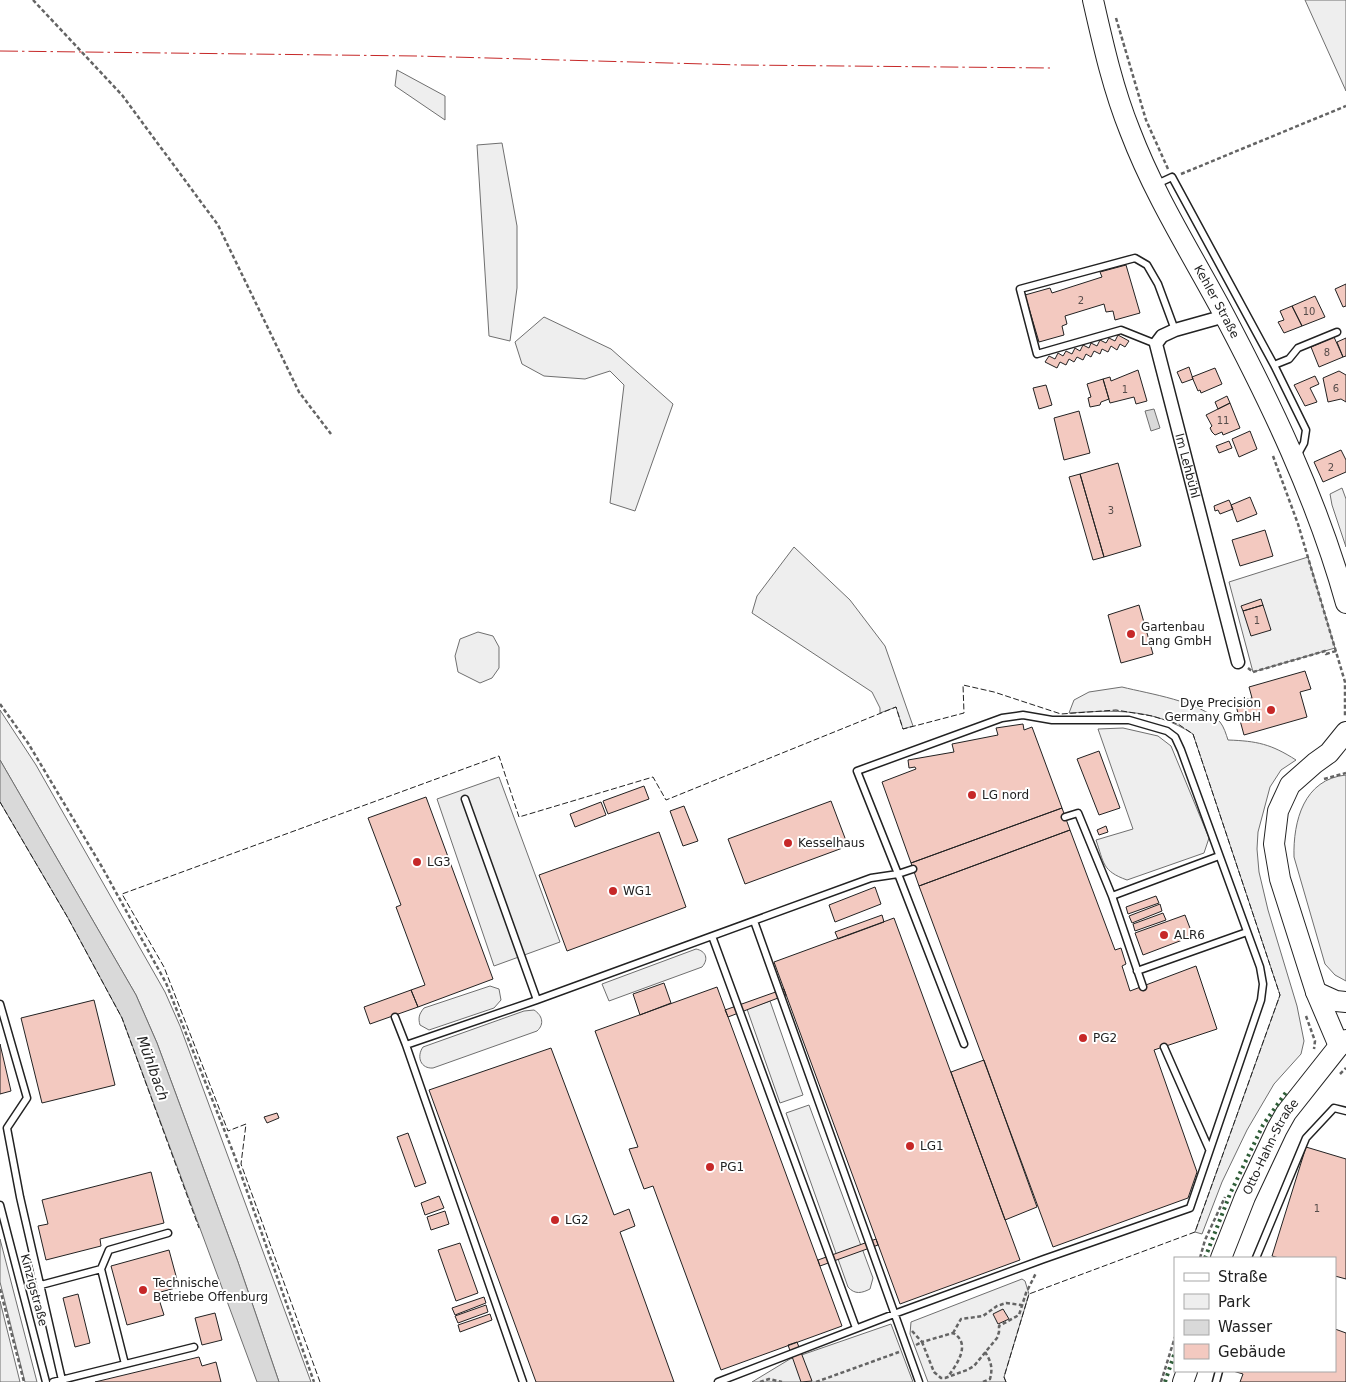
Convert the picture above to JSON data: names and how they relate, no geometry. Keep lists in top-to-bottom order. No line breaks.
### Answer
{"streets":{"main road":["Kehler Straße","Otto-Hahn-Straße"],"street":["Im Lehbühl"],"lane":["Kinzigstraße"]},"water":["Mühlbach"],"places":["Gartenbau Lang GmbH","Dye Precision Germany GmbH","LG nord","Kesselhaus","LG3","WG1","ALR6","PG2","LG1","PG1","LG2","Technische Betriebe Offenburg"],"house_numbers":["2","10","8","6","1","11","2","3","1","1"],"legend":["Straße","Park","Wasser","Gebäude"]}
